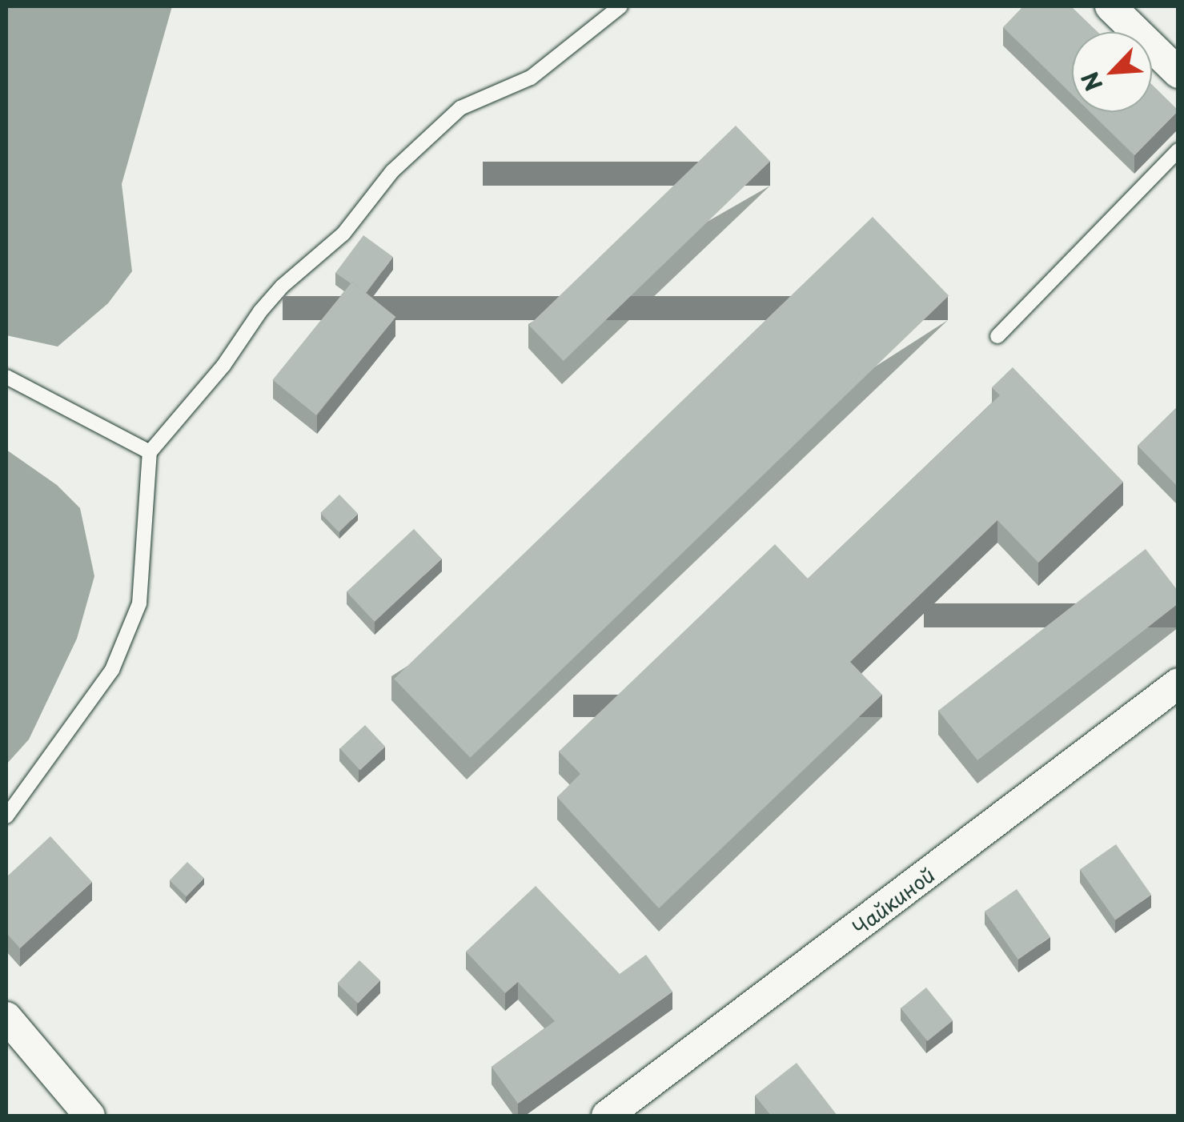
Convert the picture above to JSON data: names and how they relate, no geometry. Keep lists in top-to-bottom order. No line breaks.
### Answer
{"streets":{"street":["Чайкиной"]},"north":"bottom left"}
